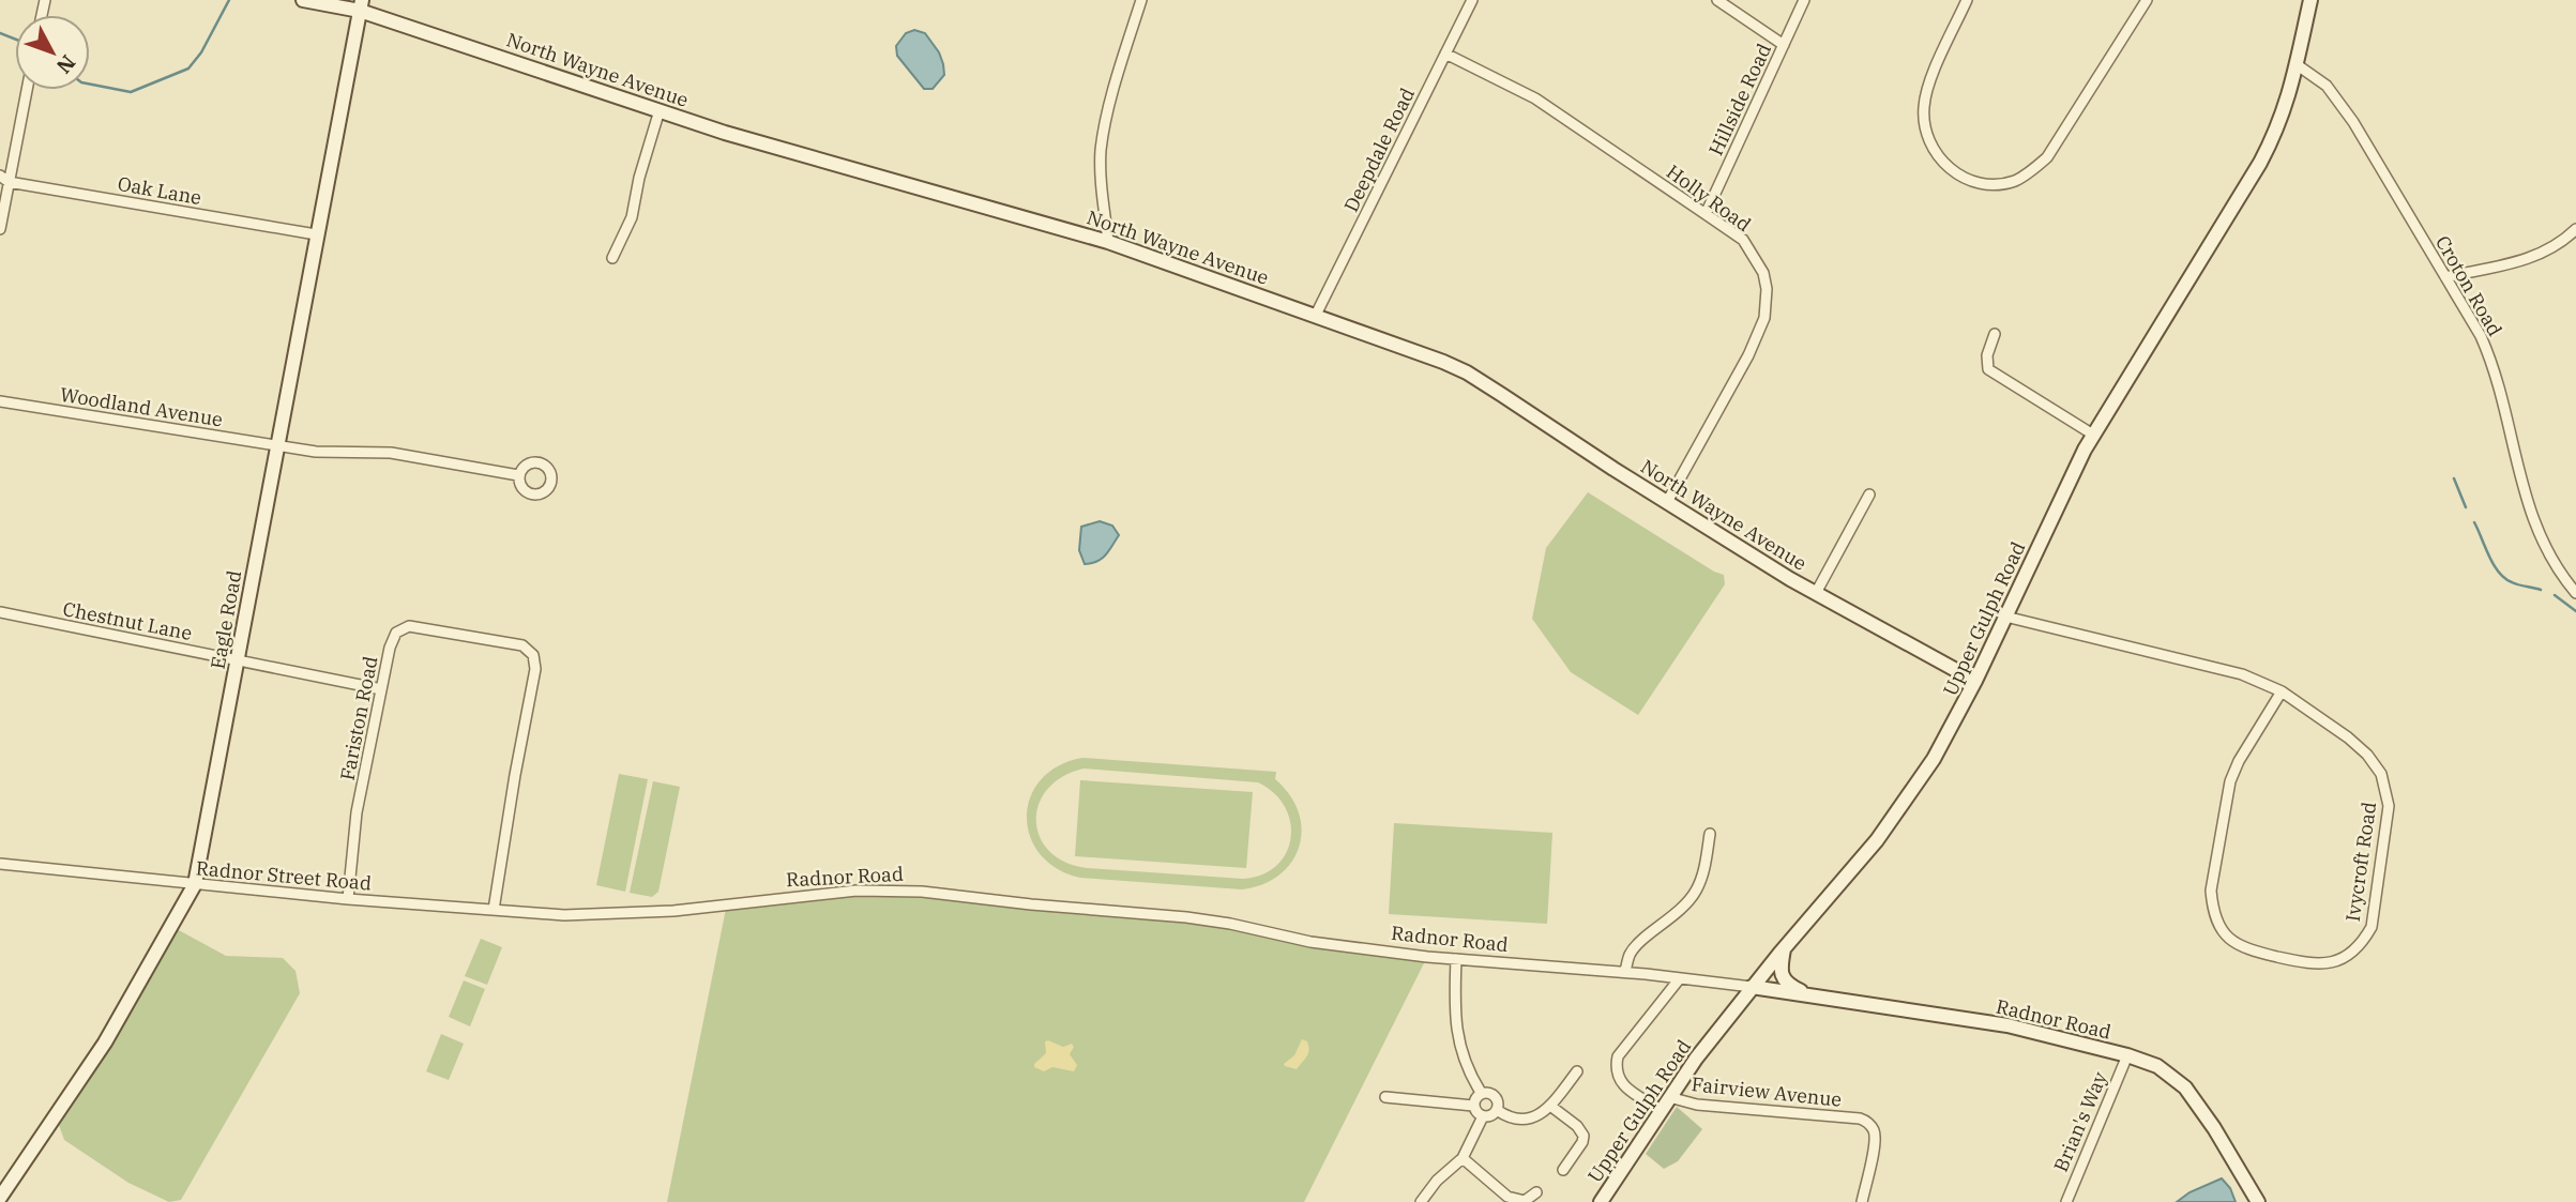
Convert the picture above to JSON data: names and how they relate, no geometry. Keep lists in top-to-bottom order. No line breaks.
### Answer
{"streets":{"street":["North Wayne Avenue","Hillside Road","Deepdale Road","Oak Lane","Holly Road","Croton Road","Woodland Avenue","Upper Gulph Road","Eagle Road","Chestnut Lane","Fariston Road","Ivycroft Road","Radnor Street Road","Radnor Road","Fairview Avenue","Brian's Way"]},"crossings":[["North Wayne Avenue","Deepdale Road"],["North Wayne Avenue","Holly Road"],["North Wayne Avenue","Upper Gulph Road"],["North Wayne Avenue","Eagle Road"],["Hillside Road","Holly Road"],["Deepdale Road","Holly Road"],["Oak Lane","Eagle Road"],["Croton Road","Upper Gulph Road"],["Woodland Avenue","Eagle Road"],["Upper Gulph Road","Ivycroft Road"],["Upper Gulph Road","Radnor Road"],["Upper Gulph Road","Fairview Avenue"],["Eagle Road","Chestnut Lane"],["Eagle Road","Radnor Street Road"],["Chestnut Lane","Fariston Road"],["Fariston Road","Radnor Street Road"],["Radnor Street Road","Radnor Road"],["Radnor Road","Brian's Way"]],"north":"bottom right"}
